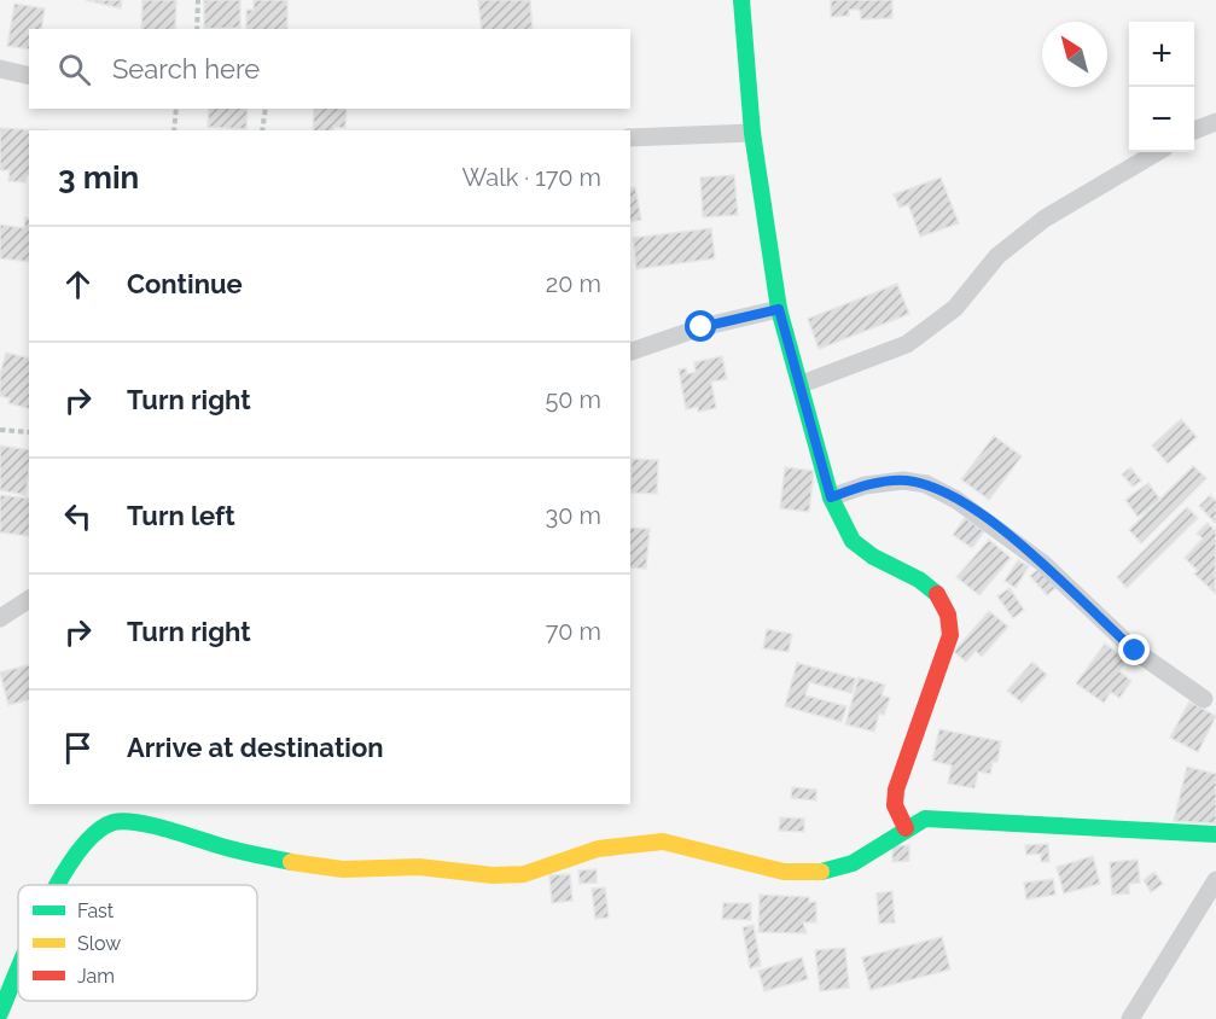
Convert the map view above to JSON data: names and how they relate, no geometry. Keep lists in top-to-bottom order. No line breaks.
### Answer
{"legend":["Fast","Slow","Jam"],"north":"top left","page":{"map_buttons":["+","−"],"search":"Search here","heading":["3 min","Walk · 170 m"],"list":[["Continue","20 m"],["Turn right","50 m"],["Turn left","30 m"],["Turn right","70 m"],"Arrive at destination"]}}
